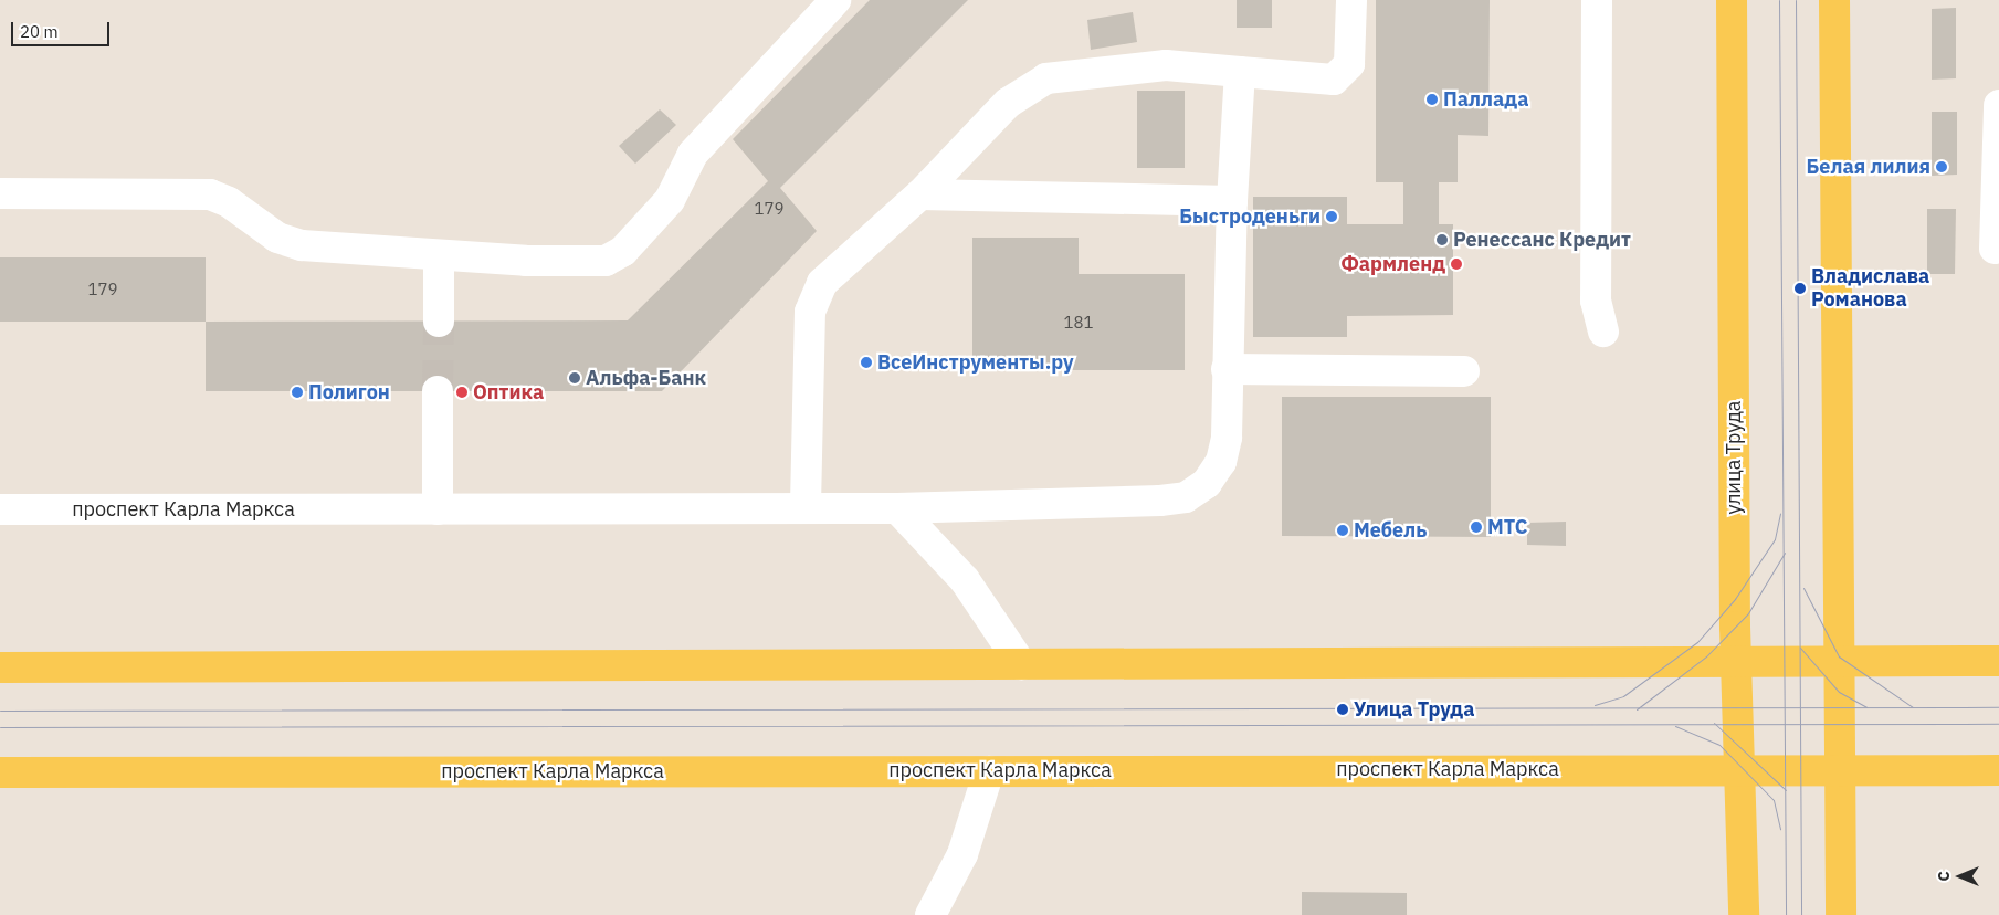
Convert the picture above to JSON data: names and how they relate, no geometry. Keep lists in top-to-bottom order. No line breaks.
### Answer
{"streets":{"main road":["улица Труда","проспект Карла Маркса"]},"crossings":[["улица Труда","проспект Карла Маркса"]],"places":["Паллада","Белая лилия","Быстроденьги","Ренессанс Кредит","Фармленд","Владислава Романова","ВсеИнструменты.ру","Альфа-Банк","Полигон","Оптика","МТС","Мебель","Улица Труда"],"house_numbers":["179","179","181"],"scale_bar":"20 m","north":"left"}
